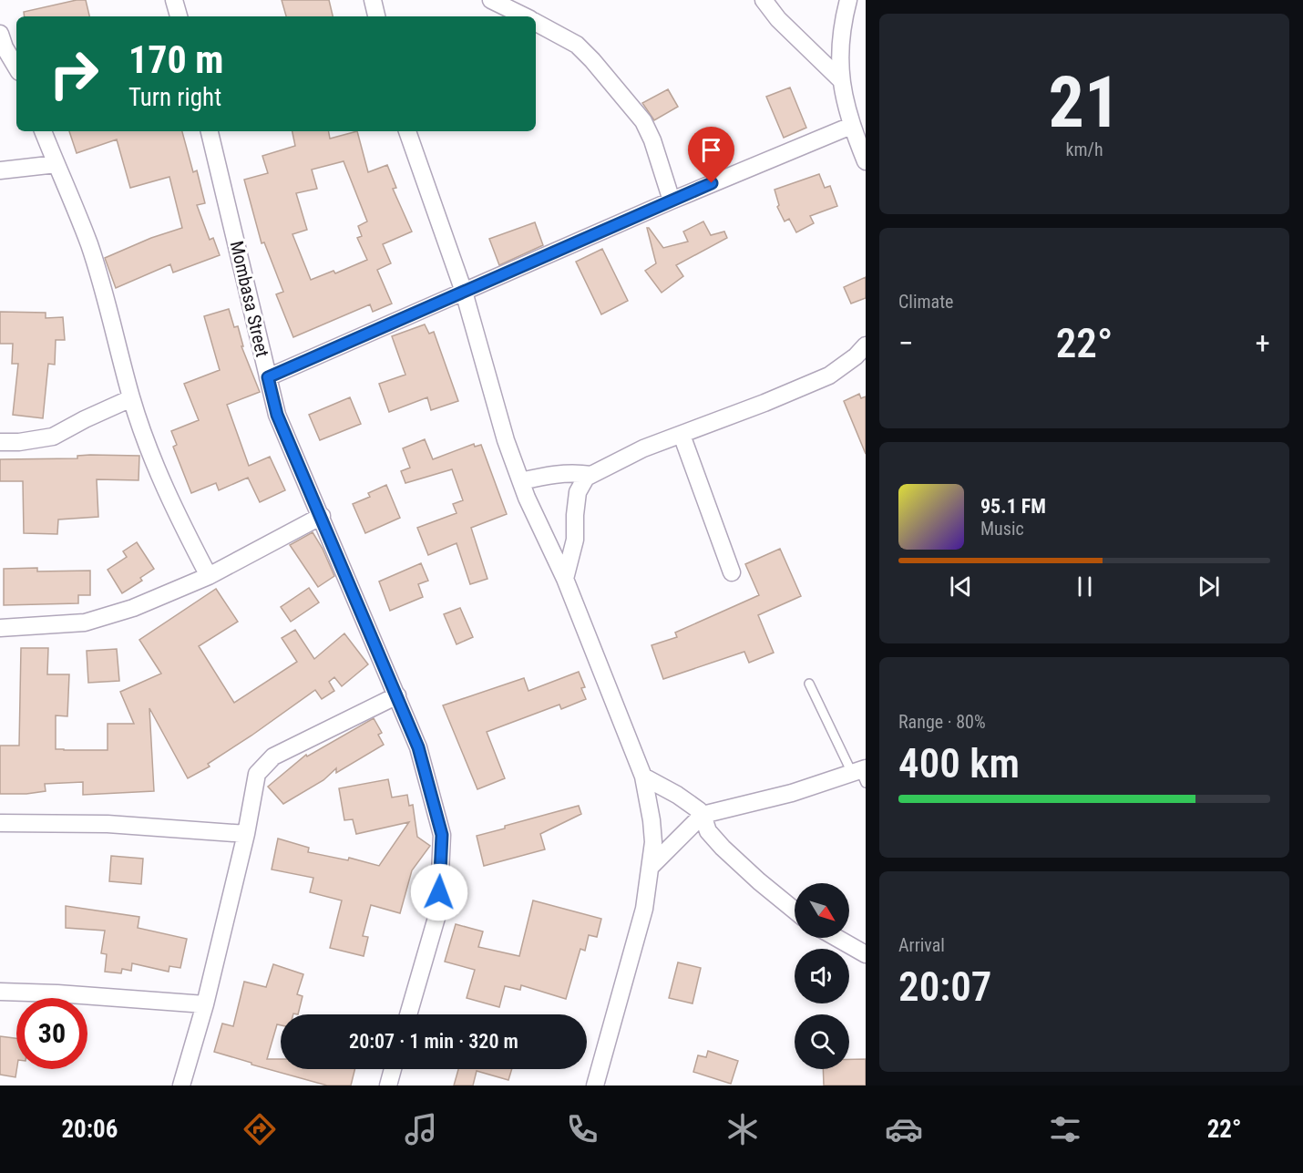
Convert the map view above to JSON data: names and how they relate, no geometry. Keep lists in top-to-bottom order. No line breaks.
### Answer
{"streets":{"street":["Mombasa Street"]},"north":"bottom right","page":{"tile":[["21","km/h"],"Climate",["Range · 80%","400 km"],["Arrival","20:07"]],"turn":["170 m","Turn right"],"heat":["−","22°","+"],"song":["95.1 FM","Music"],"limit":"30","trip":"20:07 · 1 min · 320 m","tabs":["20:06","22°"]}}
